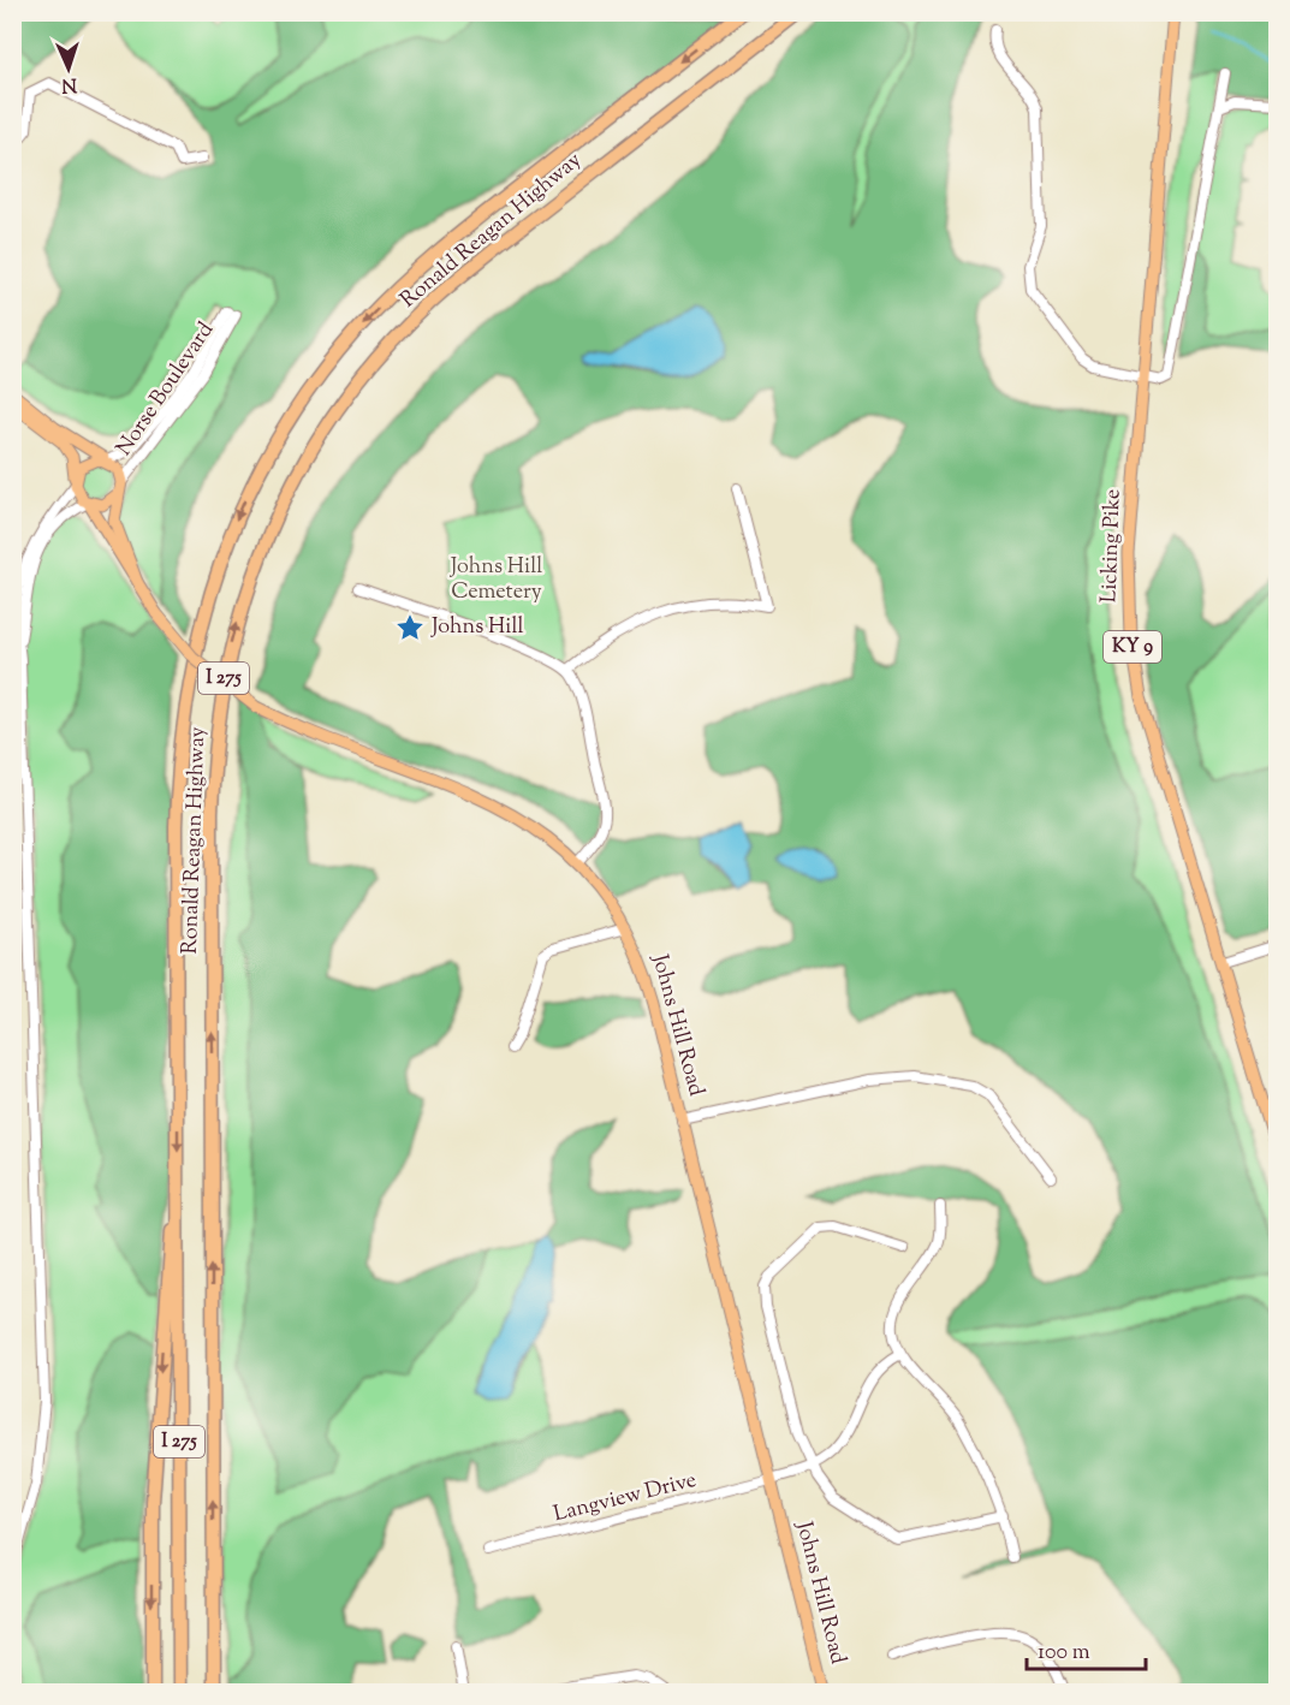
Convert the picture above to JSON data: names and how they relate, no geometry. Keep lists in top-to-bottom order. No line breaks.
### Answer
{"streets":{"highway":["Ronald Reagan Highway","I 275"],"main road":["Licking Pike","KY 9","Johns Hill Road"],"street":["Norse Boulevard","Langview Drive"]},"crossings":[["Norse Boulevard","Johns Hill Road"],["Johns Hill Road","Langview Drive"]],"parks":["Johns Hill Cemetery"],"places":{"place":["Johns Hill"]},"scale_bar":"100 m","north":"bottom"}
